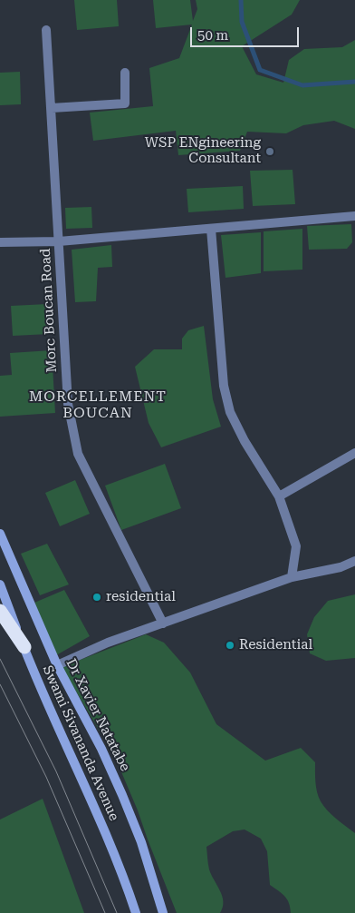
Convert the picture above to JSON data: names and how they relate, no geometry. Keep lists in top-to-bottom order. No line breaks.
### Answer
{"streets":{"main road":["Dr Xavier Natatabe","Swami Sivananda Avenue"],"street":["Morc Boucan Road"]},"districts":["MORCELLEMENT BOUCAN"],"places":["WSP ENgineering Consultant","residential","Residential"],"scale_bar":"50 m"}
